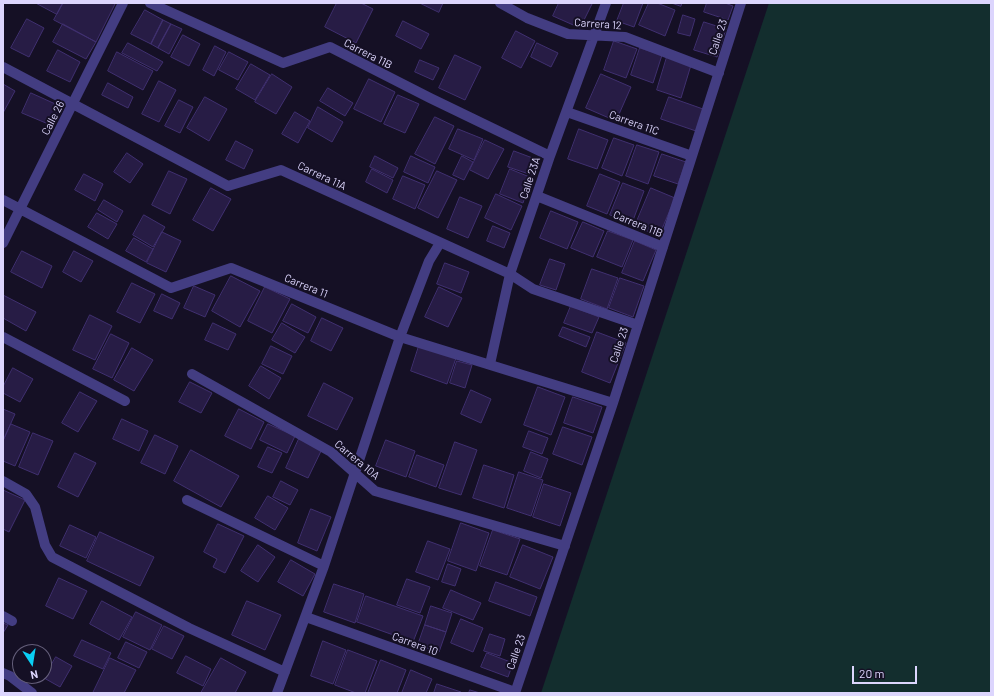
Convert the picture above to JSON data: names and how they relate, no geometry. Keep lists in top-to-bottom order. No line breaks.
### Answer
{"streets":{"street":["Carrera 12","Calle 23","Carrera 11B","Calle 26","Carrera 11C","Carrera 11A","Calle 23A","Carrera 11","Carrera 10A","Carrera 10"]},"crossings":[["Carrera 12","Calle 23"],["Carrera 12","Calle 23A"],["Calle 23","Carrera 11B"],["Calle 23","Carrera 11C"],["Calle 23","Carrera 11A"],["Calle 23","Carrera 11"],["Calle 23","Carrera 10A"],["Calle 23","Carrera 10"],["Carrera 11B","Calle 23A"],["Calle 26","Carrera 11A"],["Calle 26","Carrera 11"],["Carrera 11C","Calle 23A"],["Carrera 11A","Calle 23A"],["Calle 23A","Carrera 11"]],"scale_bar":"20 m","north":"bottom"}
